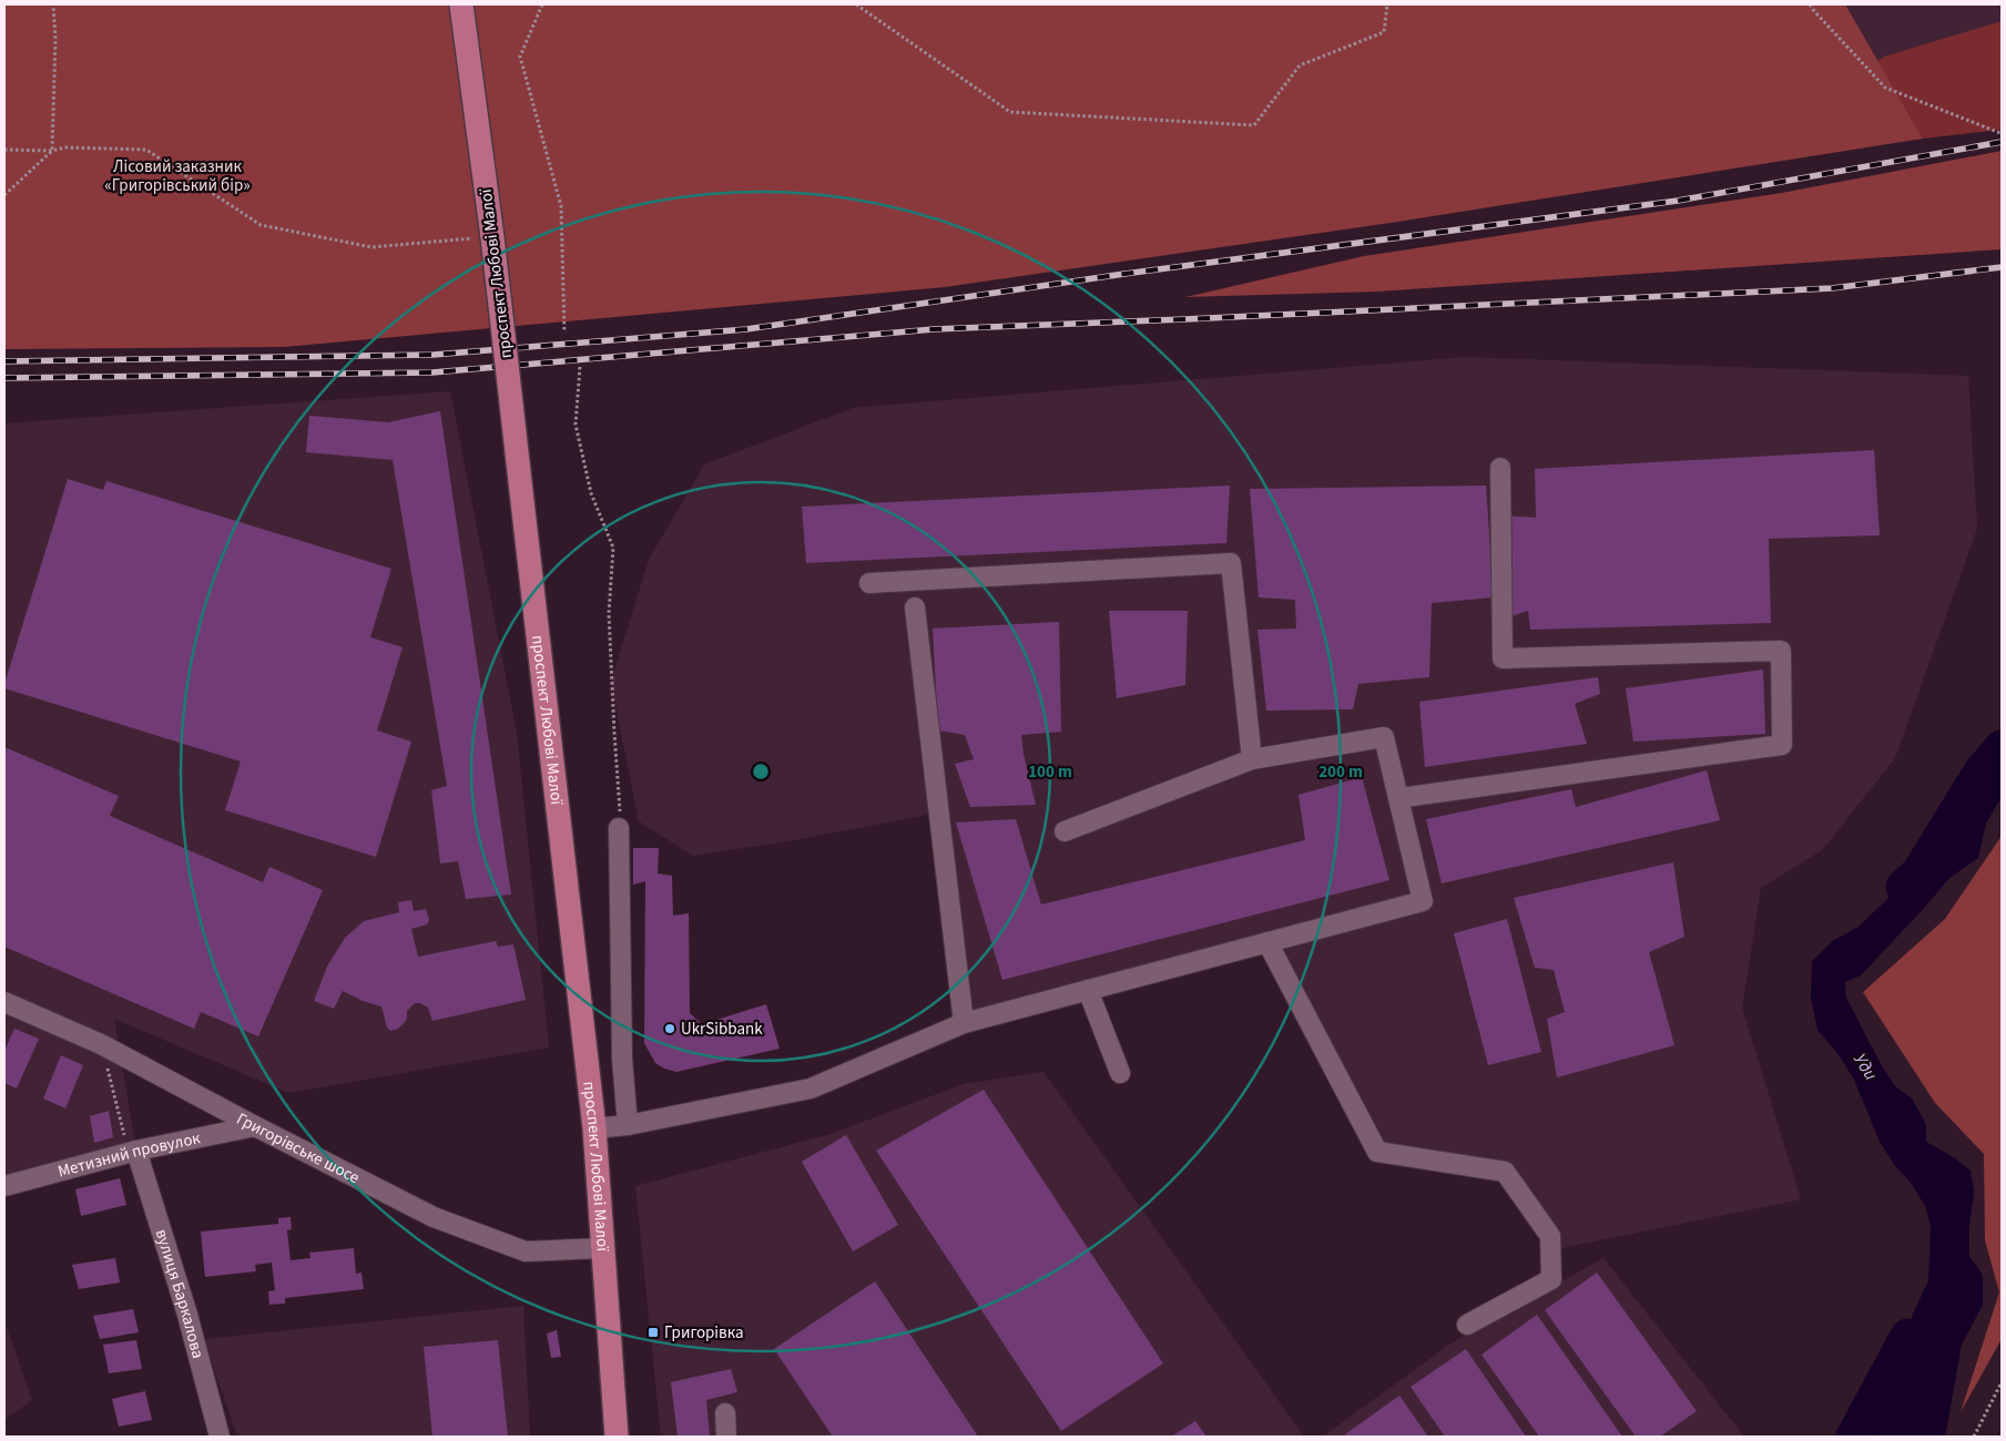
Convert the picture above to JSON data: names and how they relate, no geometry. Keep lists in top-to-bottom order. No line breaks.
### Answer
{"streets":{"main road":["проспект Любові Малої"],"street":["Григорівське шосе","Метизний провулок","вулиця Баркалова"]},"crossings":[["проспект Любові Малої","Григорівське шосе"],["Григорівське шосе","Метизний провулок"],["Метизний провулок","вулиця Баркалова"]],"water":["Уди"],"parks":["Лісовий заказник «Григорівський бір»"],"places":{"other":["UkrSibbank"],"transit":["Григорівка"]},"rings":["100 m","200 m"]}
